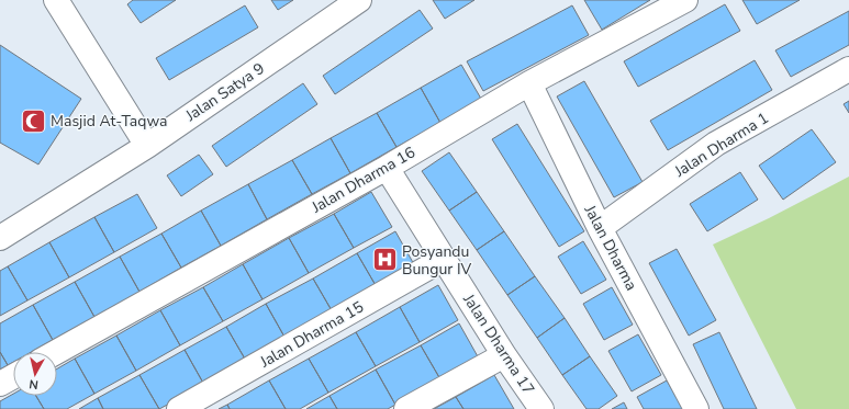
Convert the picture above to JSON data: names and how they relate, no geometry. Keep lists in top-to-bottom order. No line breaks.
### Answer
{"streets":{"street":["Jalan Satya 9","Jalan Dharma 1","Jalan Dharma 16","Jalan Dharma","Jalan Dharma 15","Jalan Dharma 17"]},"crossings":[["Jalan Dharma 1","Jalan Dharma"],["Jalan Dharma 16","Jalan Dharma"],["Jalan Dharma 16","Jalan Dharma 17"],["Jalan Dharma 15","Jalan Dharma 17"]],"places":{"mosque":["Masjid At-Taqwa"],"hospital":["Posyandu Bungur IV"]},"north":"bottom"}
